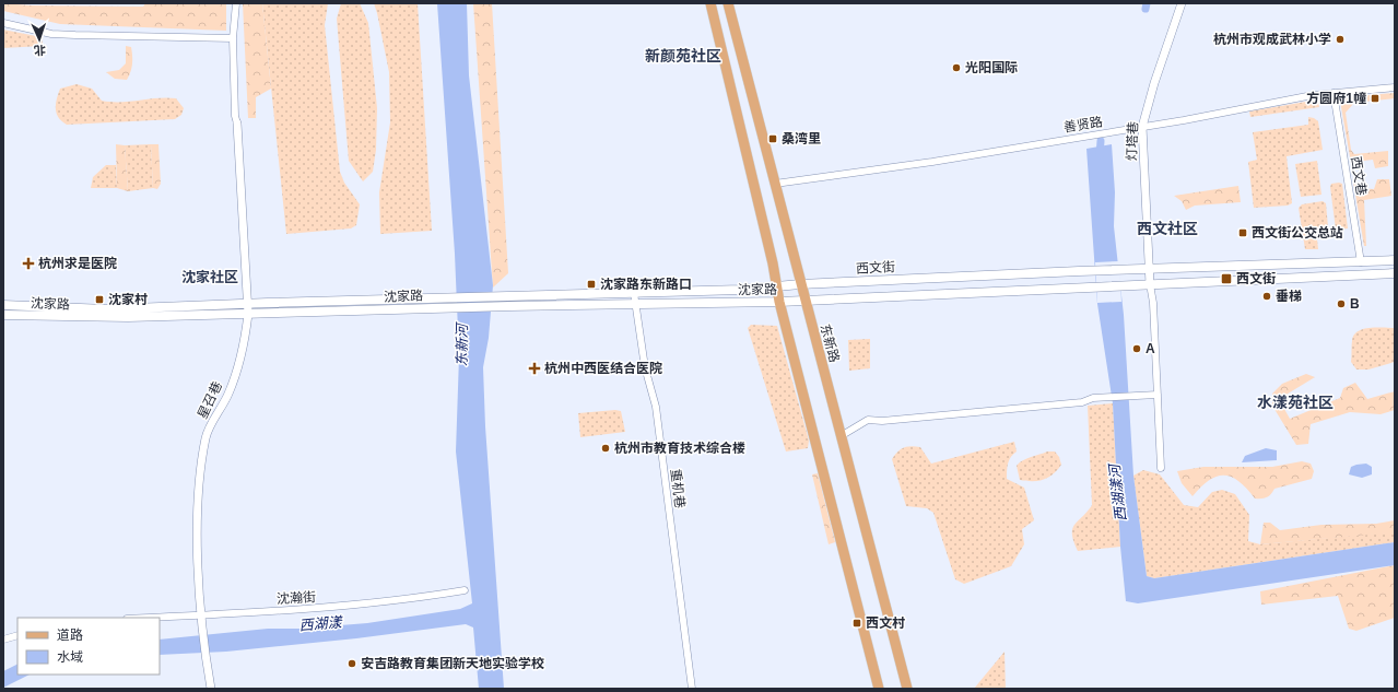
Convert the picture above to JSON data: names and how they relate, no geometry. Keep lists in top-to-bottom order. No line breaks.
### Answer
{"streets":{"main road":["西文街","沈家路","东新路"],"street":["善贤路","灯塔巷","西文巷","星召巷","重机巷","沈瀚街"]},"crossings":[["善贤路","灯塔巷"],["善贤路","西文巷"],["善贤路","东新路"],["灯塔巷","西文街"],["西文巷","西文街"],["西文街","沈家路"],["西文街","东新路"],["沈家路","东新路"],["沈家路","星召巷"],["沈家路","重机巷"],["星召巷","沈瀚街"]],"districts":["新颜苑社区","西文社区","沈家社区","水漾苑社区"],"water":["东新河","西湖漾河","西湖漾"],"places":{"other":["杭州市观成武林小学","光阳国际","垂梯","B","A","杭州市教育技术综合楼","安吉路教育集团新天地实验学校"],"transit":["方圆府1幢","桑湾里","西文街公交总站","西文街","沈家路东新路口","沈家村","西文村"],"health":["杭州求是医院","杭州中西医结合医院"]},"legend":["道路","水域"],"north":"bottom"}
